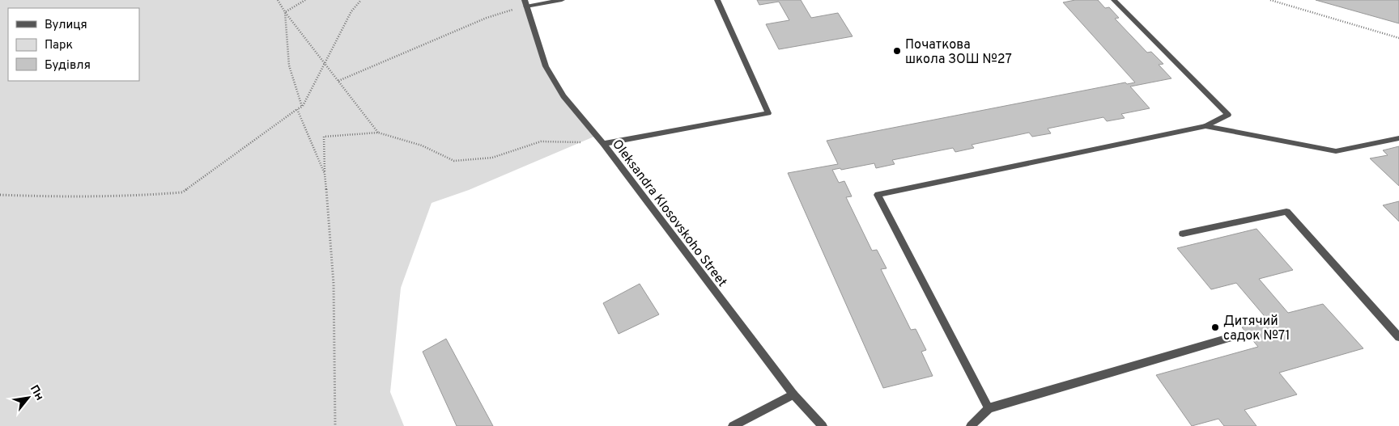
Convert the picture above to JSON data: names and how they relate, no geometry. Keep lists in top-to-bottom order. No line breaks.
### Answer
{"streets":{"street":["Oleksandra Klosovskoho Street"]},"places":["Початкова школа ЗОШ №27","Дитячий садок №71"],"legend":["Вулиця","Парк","Будівля"],"north":"top right"}
